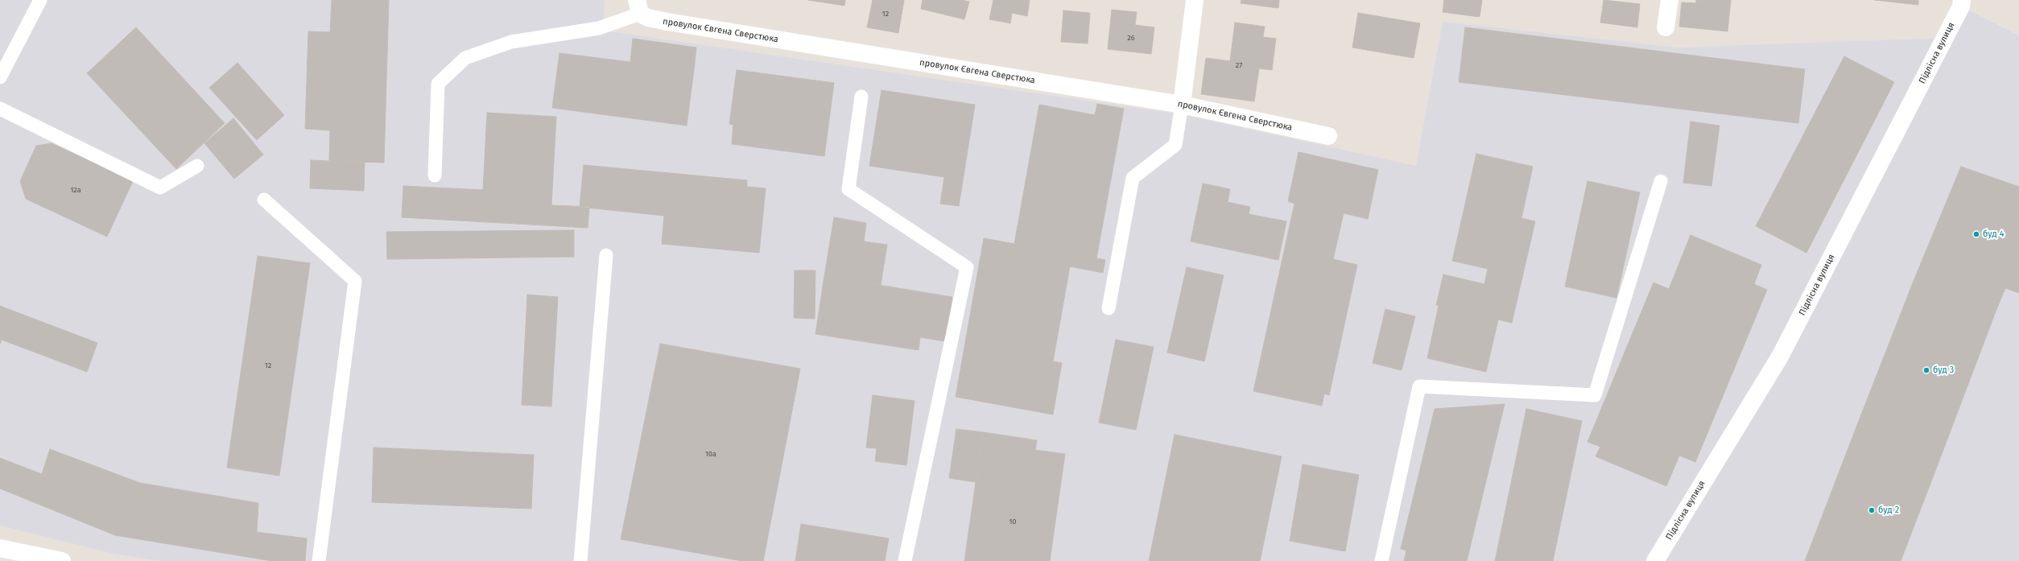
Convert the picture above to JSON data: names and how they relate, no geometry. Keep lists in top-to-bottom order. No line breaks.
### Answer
{"streets":{"street":["провулок Євгена Сверстюка","Підлісна вулиця"]},"places":["буд 4","буд 3","буд 2"],"house_numbers":["12","26","27","12а","12","10а","10"]}
